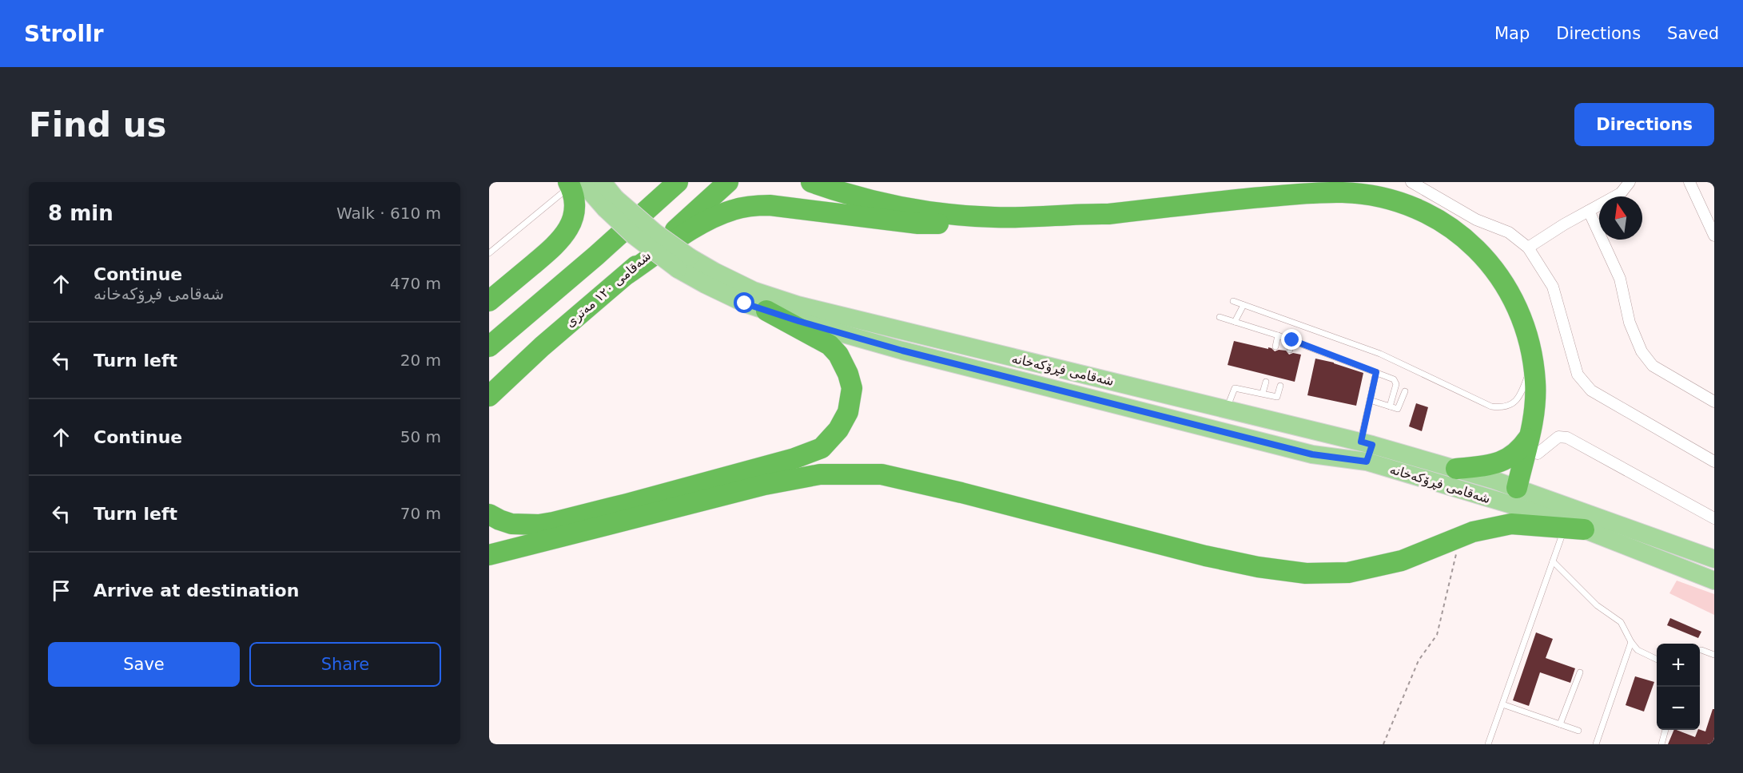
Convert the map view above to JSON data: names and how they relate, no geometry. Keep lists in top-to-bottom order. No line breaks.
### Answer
{"streets":{"highway":["شەقامی ١٢٠ مەتری"],"main road":["شەقامی فڕۆکەخانە"]},"north":"top","page":{"header":"Strollr","nav":["Map","Directions","Saved"],"buttons":["Directions",["Save","Share"]],"title":"Find us","heading":["8 min","Walk · 610 m"],"list":[["Continue","شەقامی فڕۆکەخانە","470 m"],["Turn left","20 m"],["Continue","50 m"],["Turn left","70 m"],"Arrive at destination"],"map_buttons":["+","−"]}}
